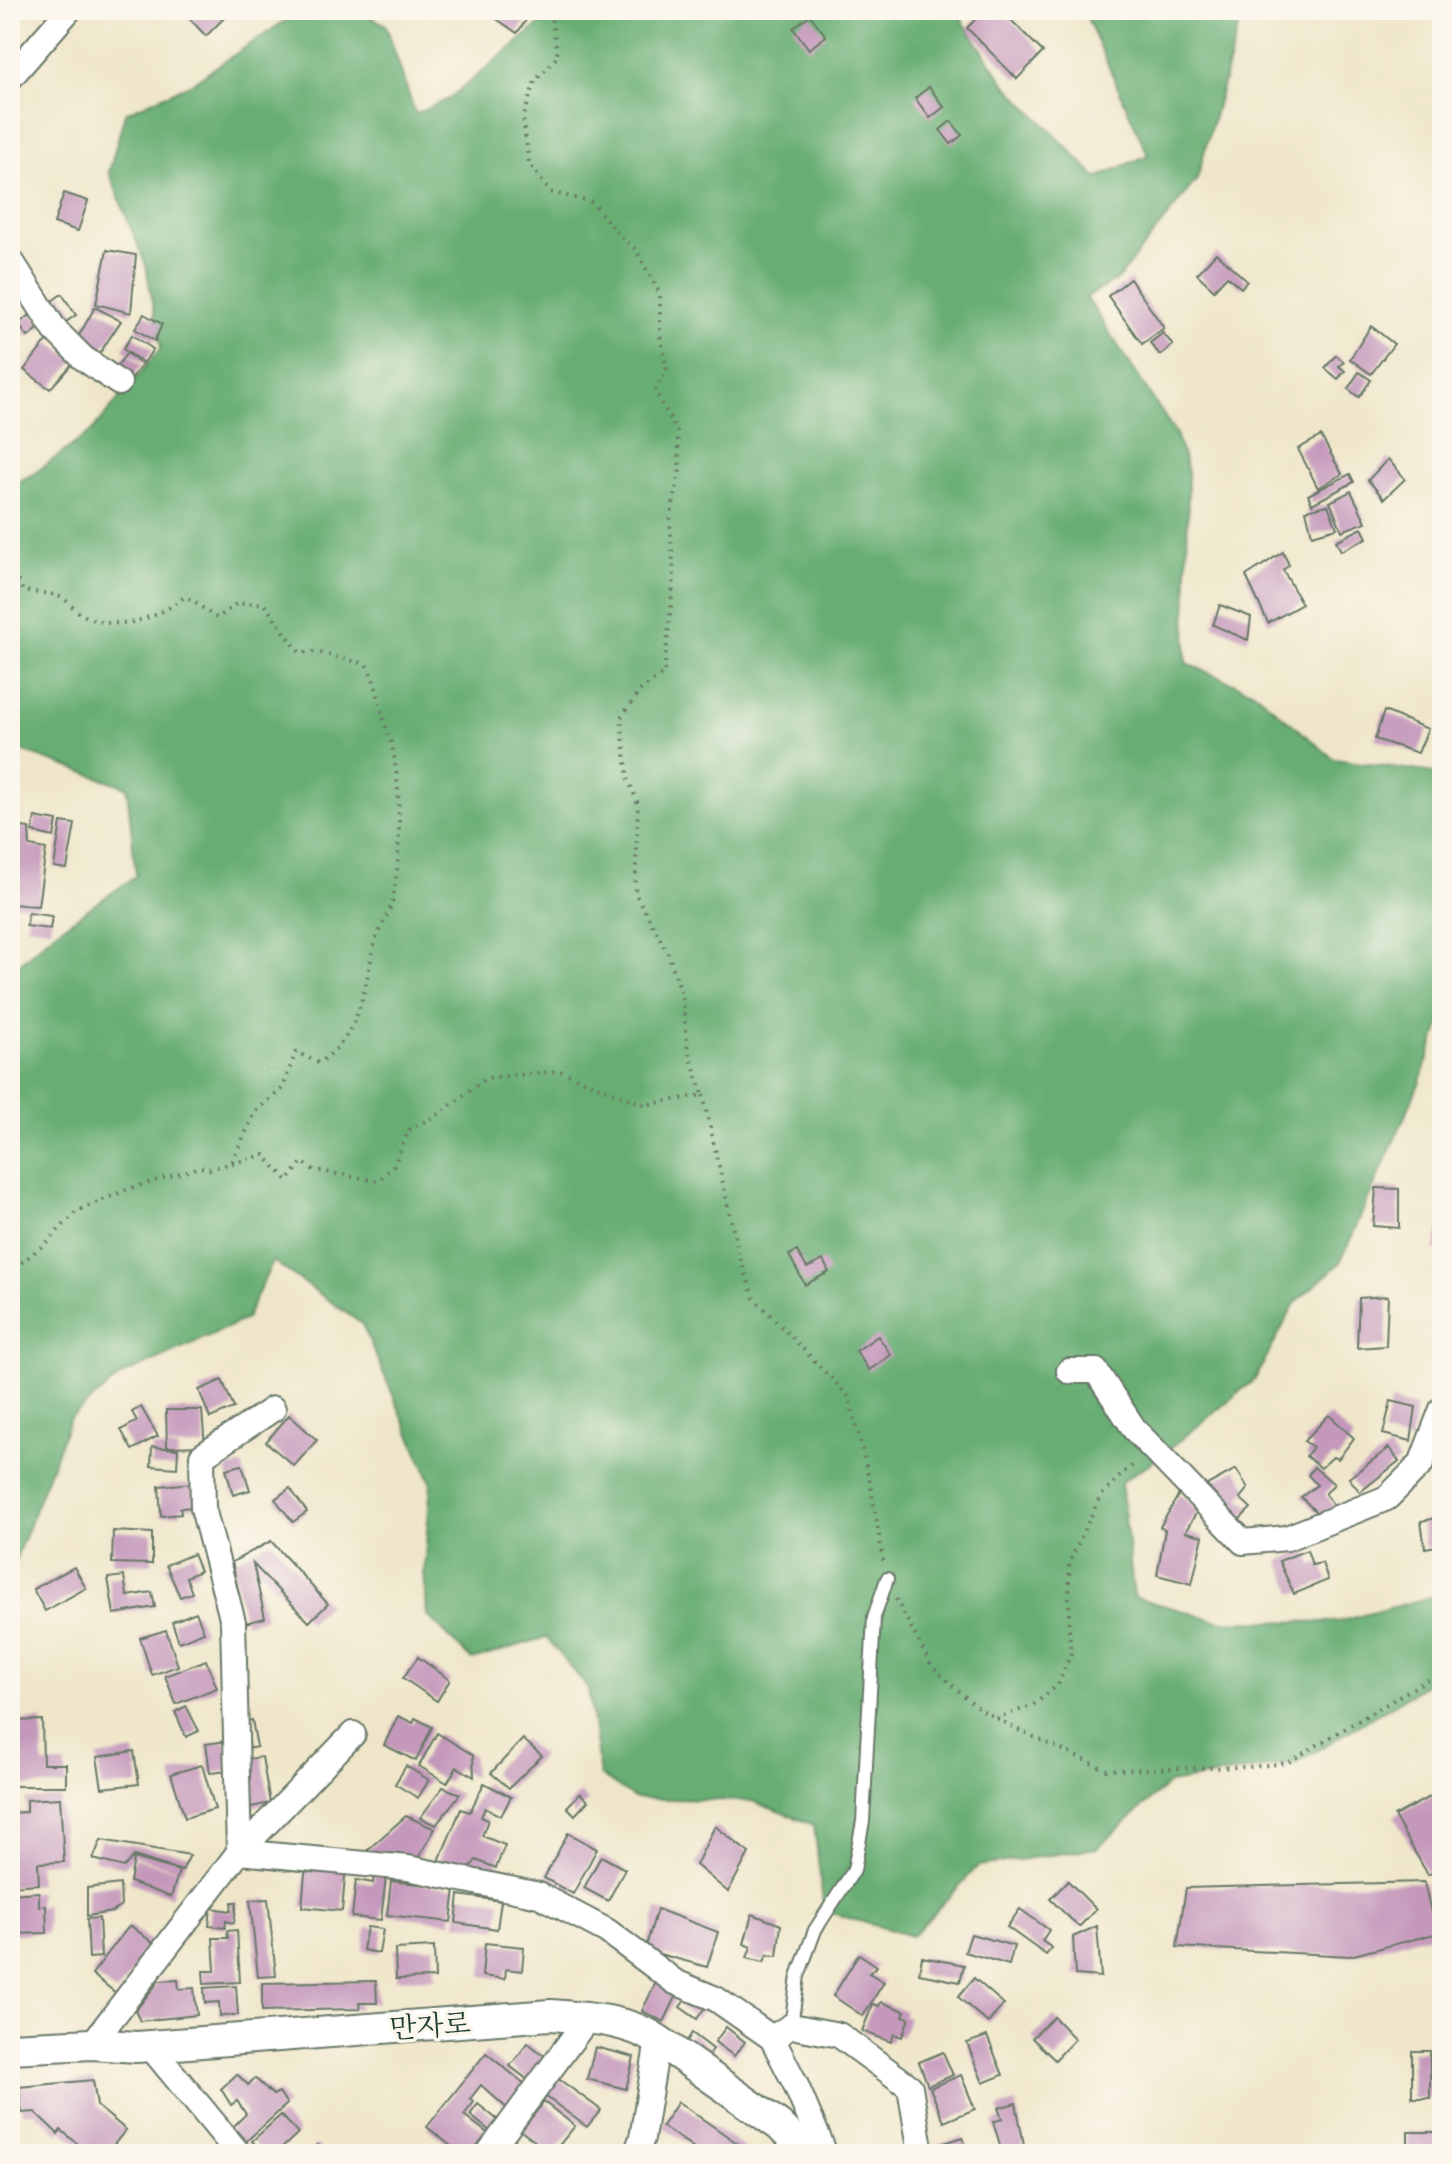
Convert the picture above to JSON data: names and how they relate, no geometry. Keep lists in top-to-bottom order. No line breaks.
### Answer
{"streets":{"street":["만자로"]}}
